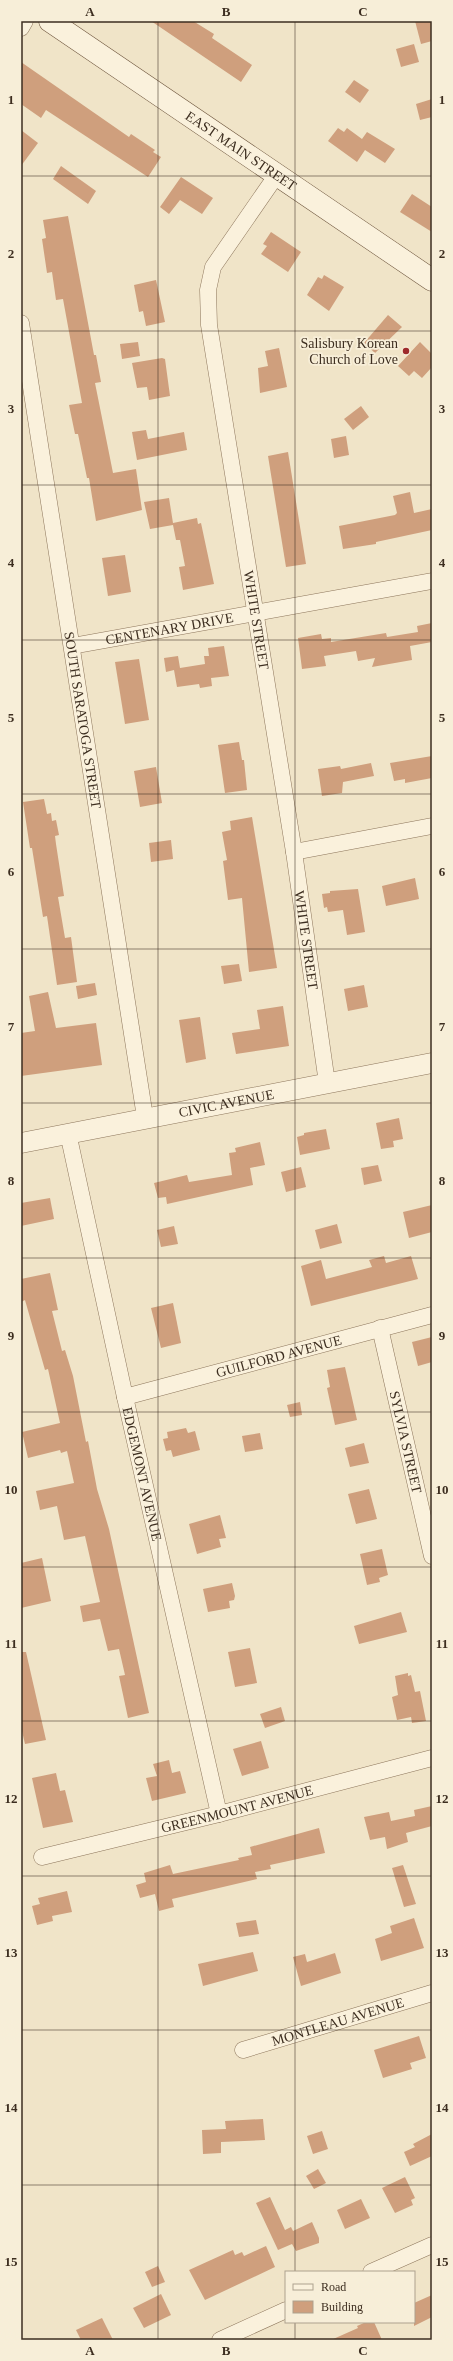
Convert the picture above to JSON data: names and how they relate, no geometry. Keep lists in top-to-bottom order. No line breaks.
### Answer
{"streets":{"main road":["EAST MAIN STREET"],"street":["WHITE STREET","CENTENARY DRIVE","SOUTH SARATOGA STREET","CIVIC AVENUE","GUILFORD AVENUE","SYLVIA STREET","EDGEMONT AVENUE","GREENMOUNT AVENUE","MONTLEAU AVENUE"]},"crossings":[["EAST MAIN STREET","WHITE STREET"],["WHITE STREET","CENTENARY DRIVE"],["WHITE STREET","CIVIC AVENUE"],["CENTENARY DRIVE","SOUTH SARATOGA STREET"],["SOUTH SARATOGA STREET","CIVIC AVENUE"],["CIVIC AVENUE","EDGEMONT AVENUE"],["GUILFORD AVENUE","SYLVIA STREET"],["GUILFORD AVENUE","EDGEMONT AVENUE"],["EDGEMONT AVENUE","GREENMOUNT AVENUE"]],"places":["Salisbury Korean Church of Love"],"legend":["Road","Building"],"grid":{"columns":["A","B","C"],"rows":["1","2","3","4","5","6","7","8","9","10","11","12","13","14","15"]}}
